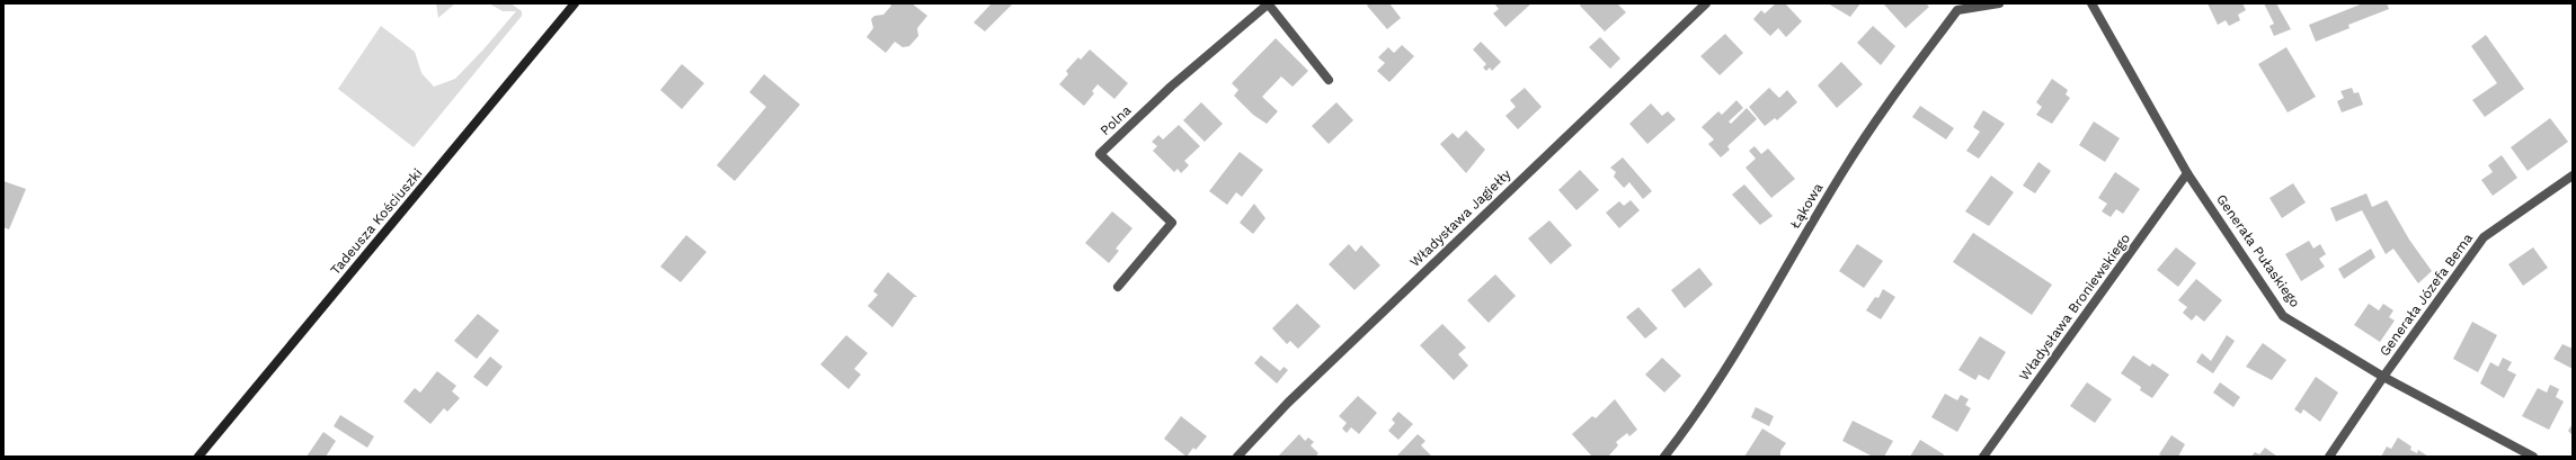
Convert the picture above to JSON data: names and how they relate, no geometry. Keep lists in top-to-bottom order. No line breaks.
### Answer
{"streets":{"main road":["Tadeusza Kościuszki"],"street":["Polna","Łąkowa","Władysława Jagiełły","Generała Pułaskiego","Generała Józefa Bema","Władysława Broniewskiego"]},"crossings":[["Generała Pułaskiego","Generała Józefa Bema"],["Generała Pułaskiego","Władysława Broniewskiego"]]}
